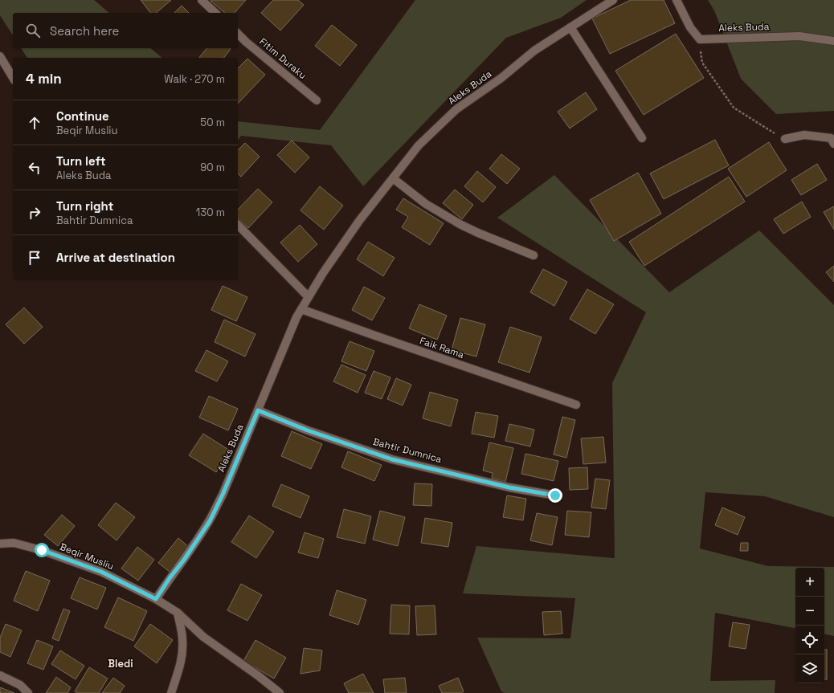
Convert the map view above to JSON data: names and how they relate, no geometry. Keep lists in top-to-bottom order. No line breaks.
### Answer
{"streets":{"street":["Aleks Buda","Fitim Duraku","Faik Rama","Bahtir Dumnica","Beqir Musliu"]},"crossings":[["Aleks Buda","Faik Rama"],["Aleks Buda","Bahtir Dumnica"],["Aleks Buda","Beqir Musliu"]],"districts":["Bledi"],"page":{"search":"Search here","heading":["4 min","Walk · 270 m"],"list":[["Continue","Beqir Musliu","50 m"],["Turn left","Aleks Buda","90 m"],["Turn right","Bahtir Dumnica","130 m"],"Arrive at destination"],"map_buttons":["+","−"]}}
